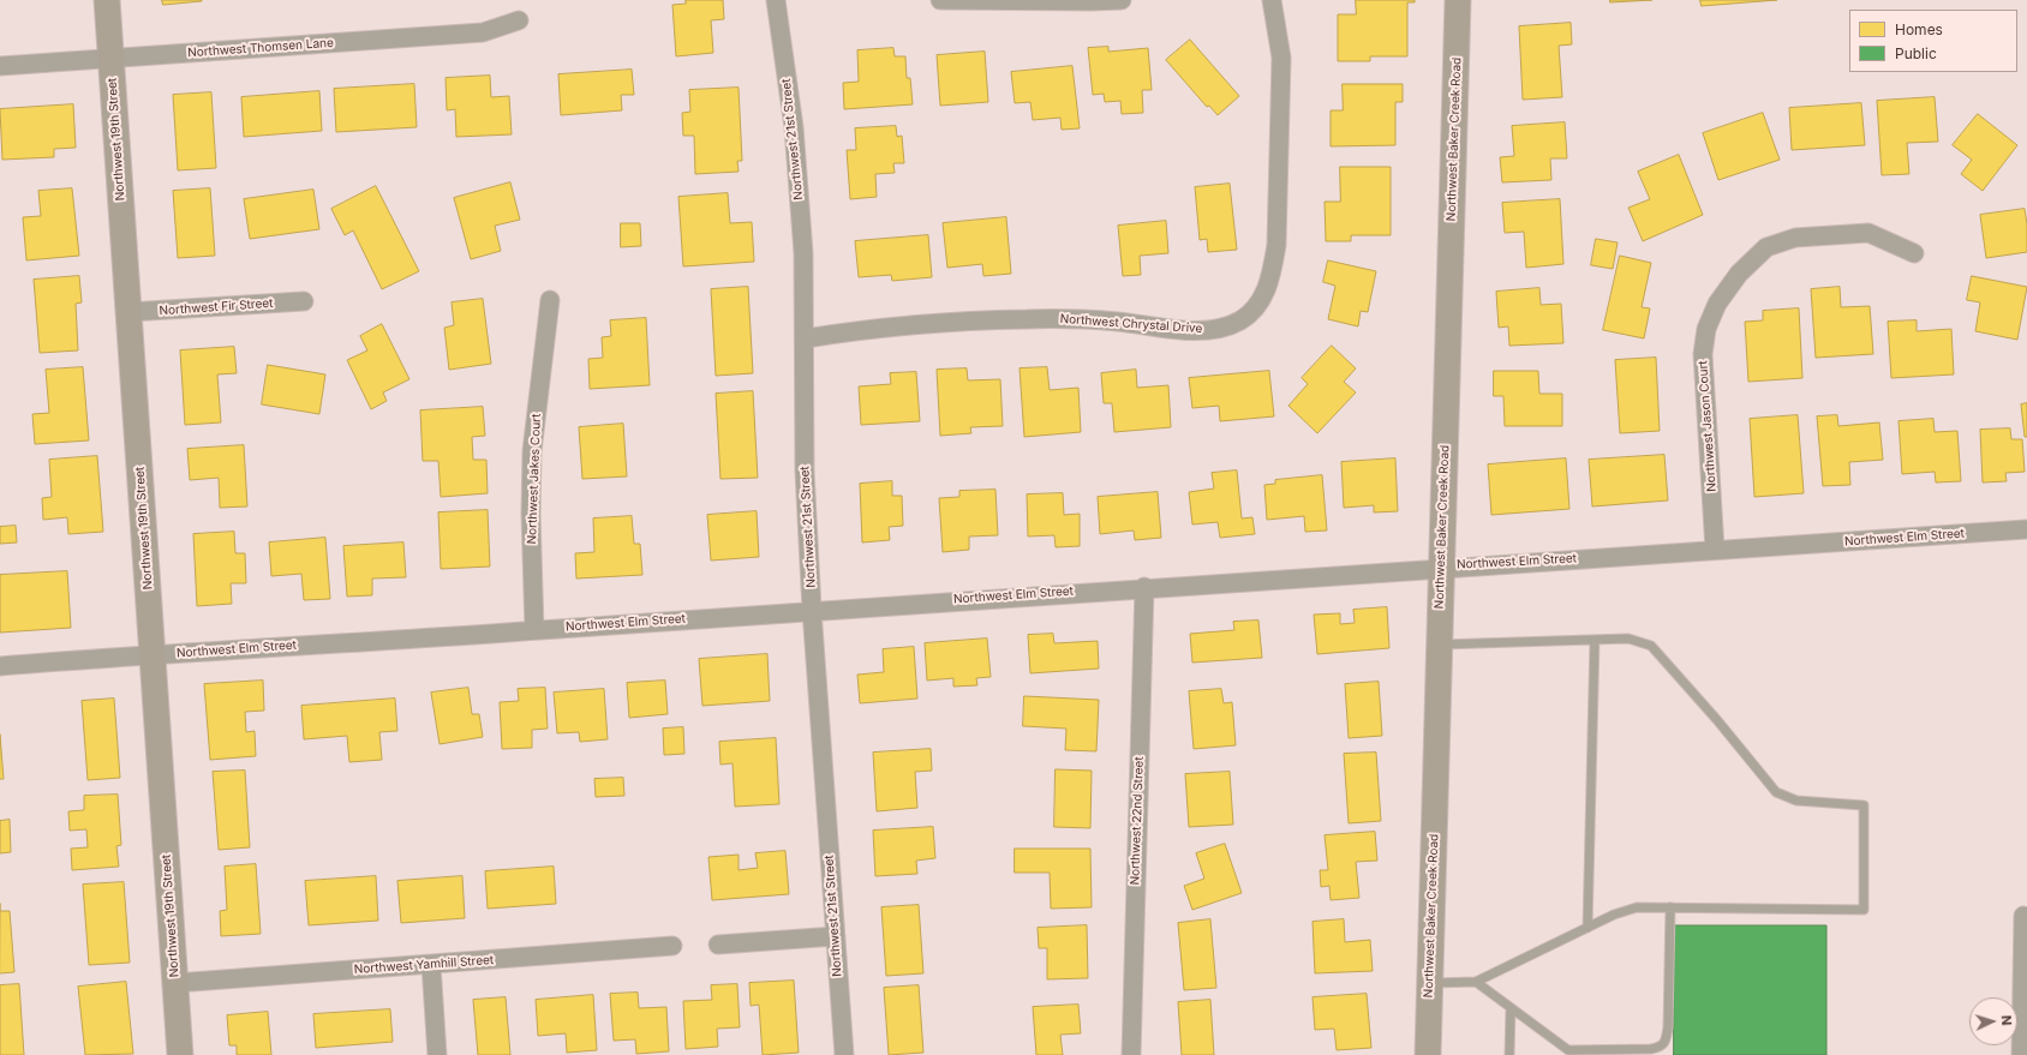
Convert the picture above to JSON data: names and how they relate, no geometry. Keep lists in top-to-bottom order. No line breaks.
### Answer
{"streets":{"street":["Northwest Thomsen Lane","Northwest 19th Street","Northwest 21st Street","Northwest Baker Creek Road","Northwest Fir Street","Northwest Chrystal Drive","Northwest Jason Court","Northwest Jakes Court","Northwest Elm Street","Northwest 22nd Street","Northwest Yamhill Street"]},"crossings":[["Northwest Thomsen Lane","Northwest 19th Street"],["Northwest 19th Street","Northwest Fir Street"],["Northwest 19th Street","Northwest Elm Street"],["Northwest 19th Street","Northwest Yamhill Street"],["Northwest 21st Street","Northwest Chrystal Drive"],["Northwest 21st Street","Northwest Elm Street"],["Northwest Baker Creek Road","Northwest Elm Street"],["Northwest Jason Court","Northwest Elm Street"],["Northwest Jakes Court","Northwest Elm Street"],["Northwest Elm Street","Northwest 22nd Street"]],"legend":["Homes","Public"],"north":"right"}
